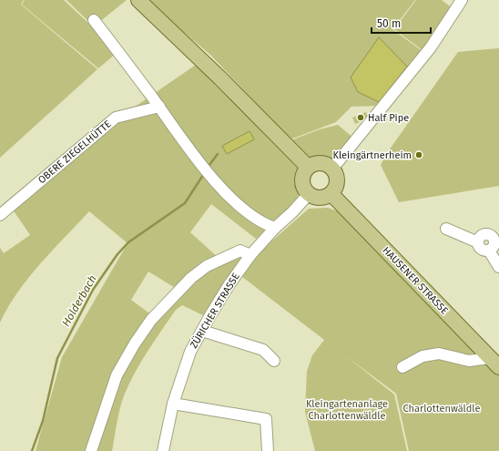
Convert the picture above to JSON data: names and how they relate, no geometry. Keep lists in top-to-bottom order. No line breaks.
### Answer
{"streets":{"main road":["HAUSENER STRASSE"],"street":["OBERE ZIEGELHÜTTE","ZÜRICHER STRASSE"]},"crossings":[["HAUSENER STRASSE","ZÜRICHER STRASSE"]],"water":["Holderbach"],"parks":["Kleingartenanlage Charlottenwäldle","Charlottenwäldle"],"places":["Half Pipe","Kleingärtnerheim"],"scale_bar":"50 m"}
